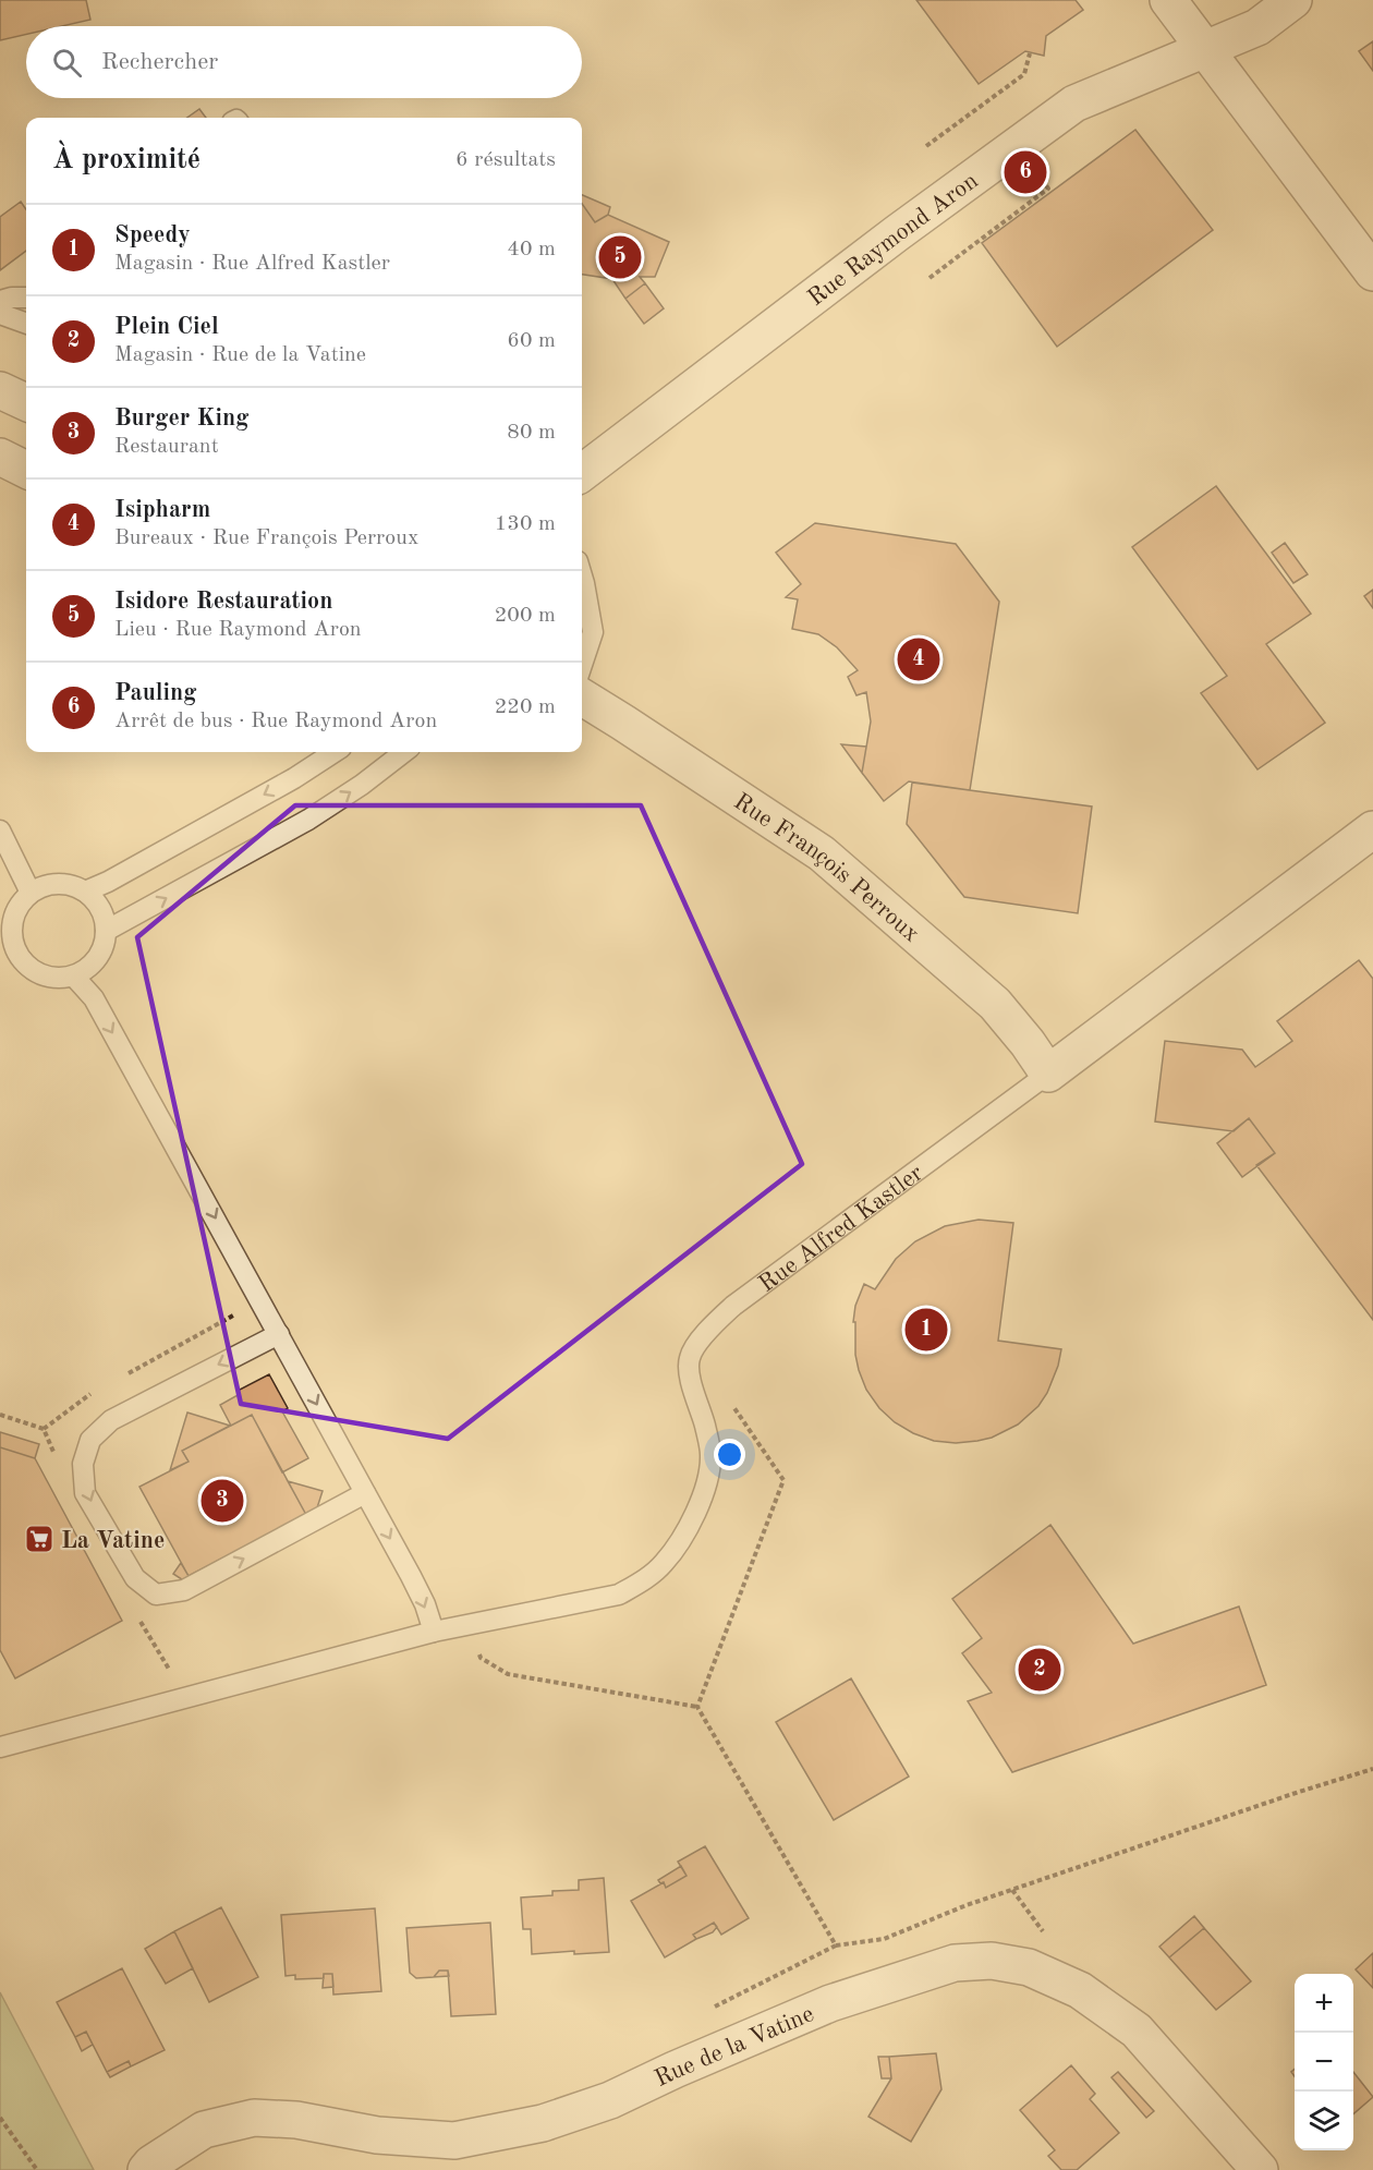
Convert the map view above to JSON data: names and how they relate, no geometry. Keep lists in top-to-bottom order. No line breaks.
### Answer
{"streets":{"street":["Rue Raymond Aron","Rue François Perroux","Rue Alfred Kastler","Rue de la Vatine"]},"crossings":[["Rue François Perroux","Rue Alfred Kastler"]],"places":{"supermarket":["La Vatine"]},"page":{"search":"Rechercher","heading":["À proximité","6 résultats"],"pins":["6","5","4","1","3","2"],"list":[{"mark":"1","name":"Speedy","note":"Magasin · Rue Alfred Kastler","value":"40 m"},{"mark":"2","name":"Plein Ciel","note":"Magasin · Rue de la Vatine","value":"60 m"},{"mark":"3","name":"Burger King","note":"Restaurant","value":"80 m"},{"mark":"4","name":"Isipharm","note":"Bureaux · Rue François Perroux","value":"130 m"},{"mark":"5","name":"Isidore Restauration","note":"Lieu · Rue Raymond Aron","value":"200 m"},{"mark":"6","name":"Pauling","note":"Arrêt de bus · Rue Raymond Aron","value":"220 m"}],"map_buttons":["+","−"]}}
